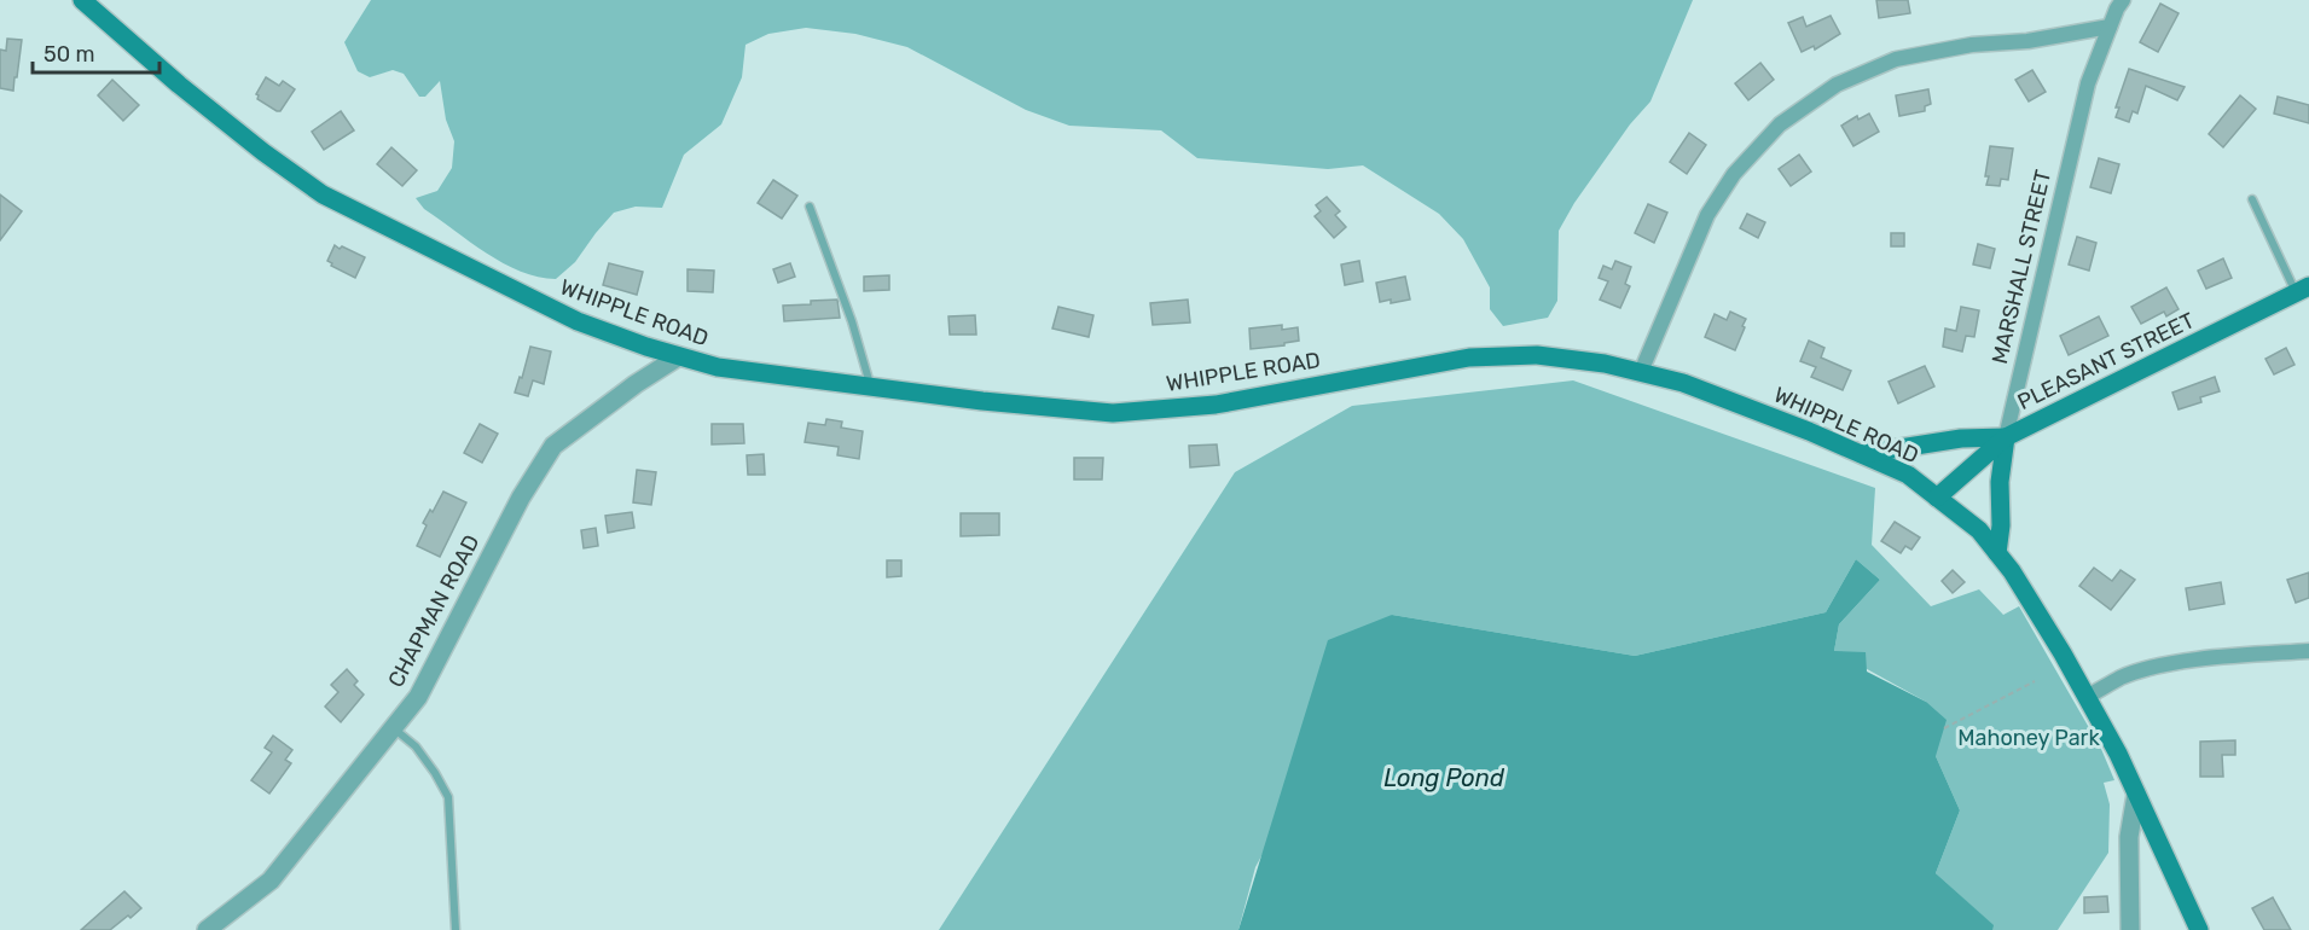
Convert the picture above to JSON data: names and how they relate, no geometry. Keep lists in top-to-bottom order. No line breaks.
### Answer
{"streets":{"main road":["MARSHALL STREET","WHIPPLE ROAD","PLEASANT STREET"],"street":["CHAPMAN ROAD"]},"crossings":[["MARSHALL STREET","WHIPPLE ROAD"],["MARSHALL STREET","PLEASANT STREET"],["WHIPPLE ROAD","PLEASANT STREET"],["WHIPPLE ROAD","CHAPMAN ROAD"]],"water":["Long Pond"],"parks":["Mahoney Park"],"scale_bar":"50 m"}
